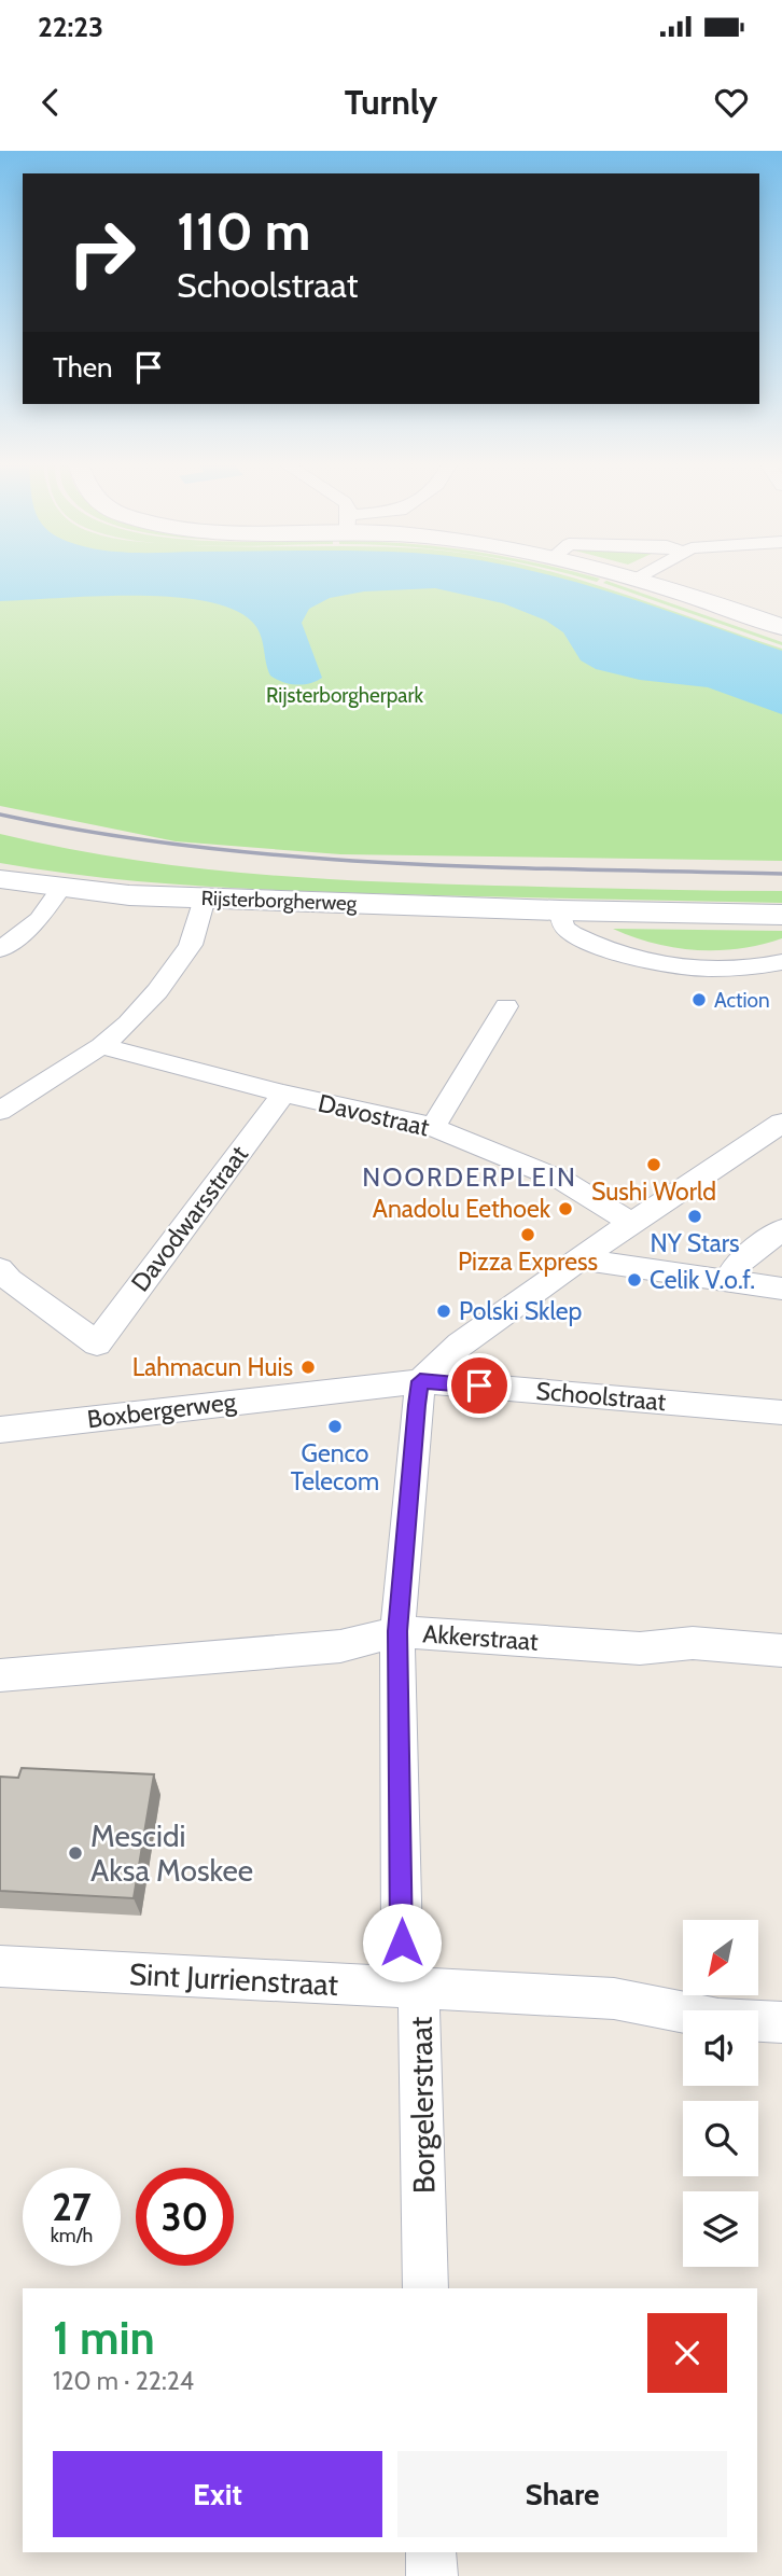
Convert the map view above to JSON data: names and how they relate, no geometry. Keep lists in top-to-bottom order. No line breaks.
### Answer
{"streets":{"street":["Rijsterborgherweg","Davostraat","Davodwarsstraat","Schoolstraat","Boxbergerweg","Akkerstraat","Sint Jurrienstraat","Borgelerstraat"]},"crossings":[["Davostraat","Davodwarsstraat"],["Schoolstraat","Boxbergerweg"],["Schoolstraat","Borgelerstraat"],["Boxbergerweg","Borgelerstraat"],["Akkerstraat","Borgelerstraat"],["Sint Jurrienstraat","Borgelerstraat"]],"districts":["NOORDERPLEIN"],"parks":["Rijsterborgherpark"],"places":["Action","Sushi World","Anadolu Eethoek","NY Stars","Pizza Express","Celik V.o.f.","Polski Sklep","Lahmacun Huis","Genco Telecom","Mescidi Aksa Moskee"],"north":"bottom left","page":{"status":"22:23","header":"Turnly","turn":["110 m","Schoolstraat"],"then":"Then","speed":"27 km/h","limit":"30","heading":["1 min","120 m · 22:24"],"buttons":["Exit","Share"]}}
